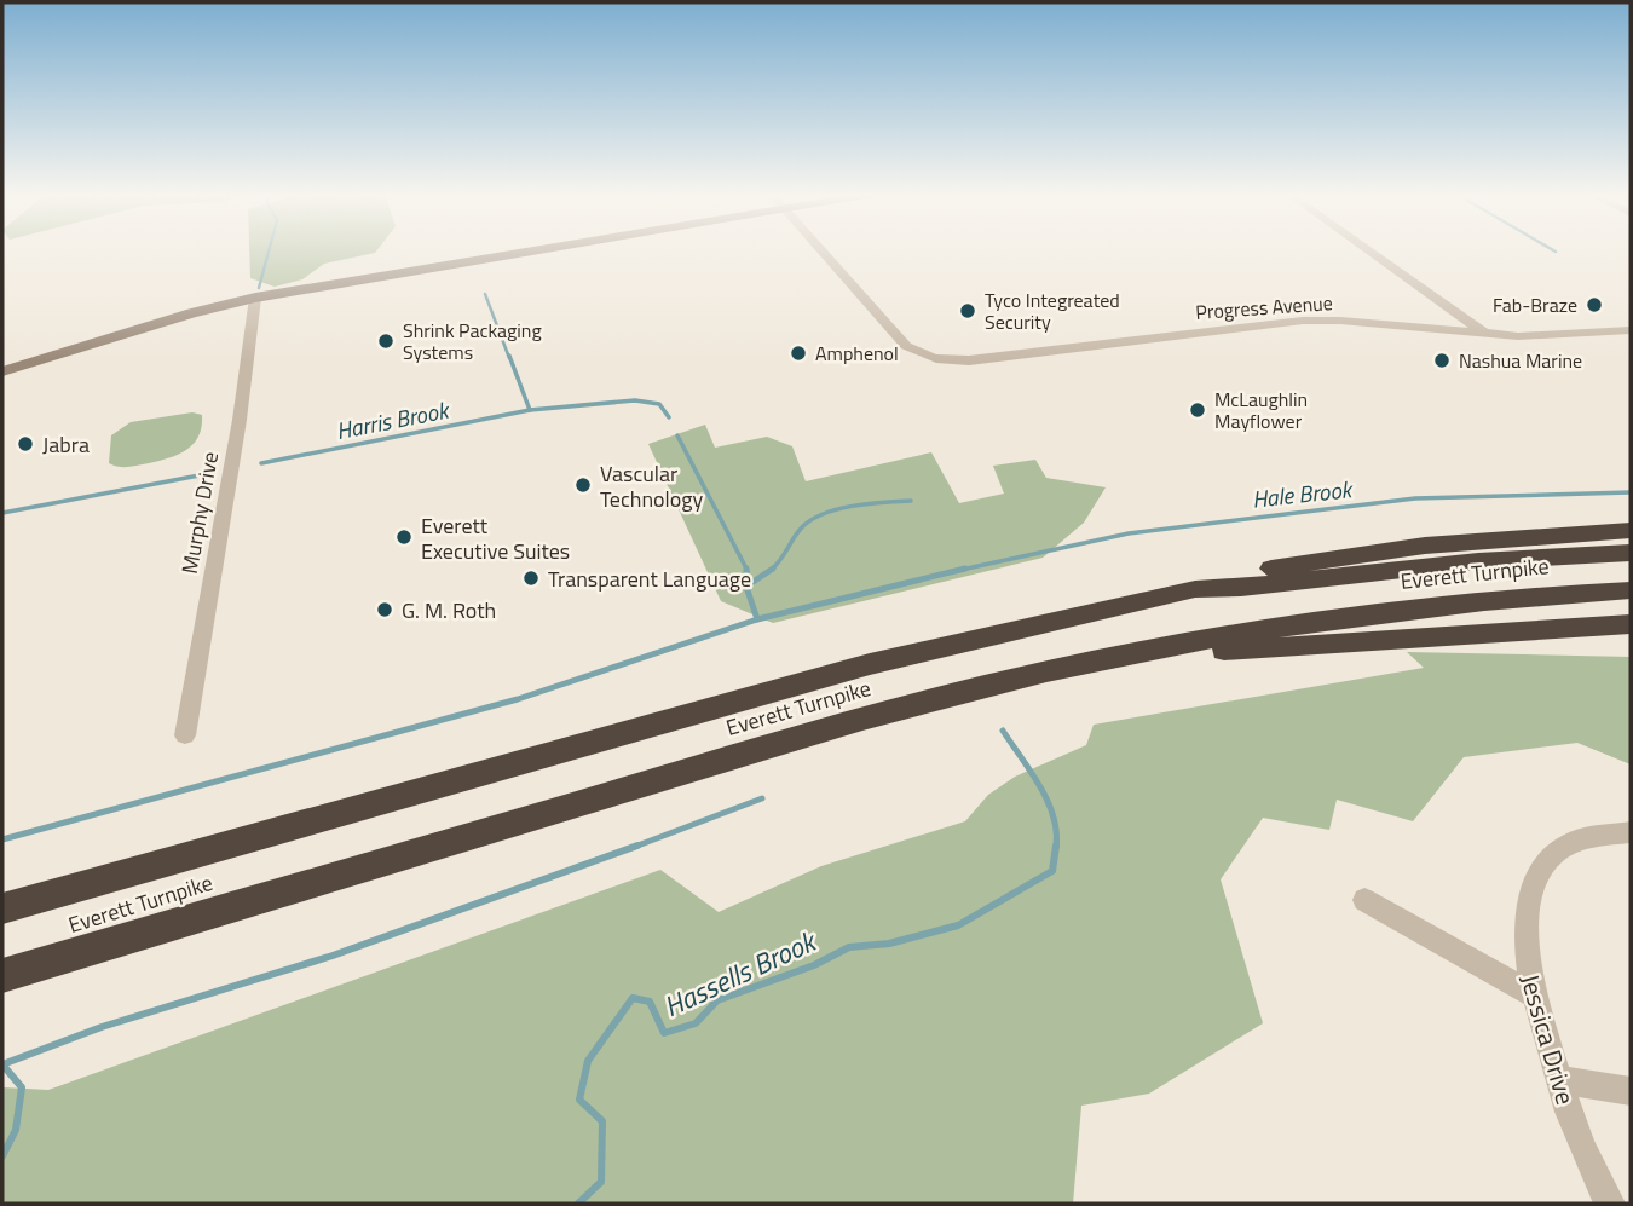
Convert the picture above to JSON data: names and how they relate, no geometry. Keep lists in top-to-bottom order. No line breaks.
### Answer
{"streets":{"highway":["Everett Turnpike"],"street":["Progress Avenue","Murphy Drive","Jessica Drive"]},"water":["Harris Brook","Hale Brook","Hassells Brook"],"places":["Fab-Braze","Tyco Integreated Security","Shrink Packaging Systems","Amphenol","Nashua Marine","McLaughlin Mayflower","Jabra","Vascular Technology","Everett Executive Suites","Transparent Language","G. M. Roth"]}
